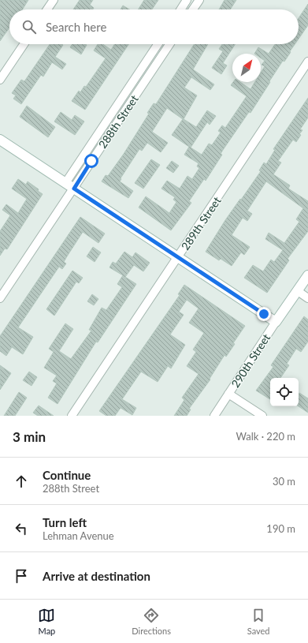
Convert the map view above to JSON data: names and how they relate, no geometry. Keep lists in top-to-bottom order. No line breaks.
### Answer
{"streets":{"street":["288th Street","289th Street","290th Street"]},"north":"top right","page":{"search":"Search here","heading":["3 min","Walk · 220 m"],"list":[["Continue","288th Street","30 m"],["Turn left","Lehman Avenue","190 m"],"Arrive at destination"],"nav":["Map","Directions","Saved"]}}
